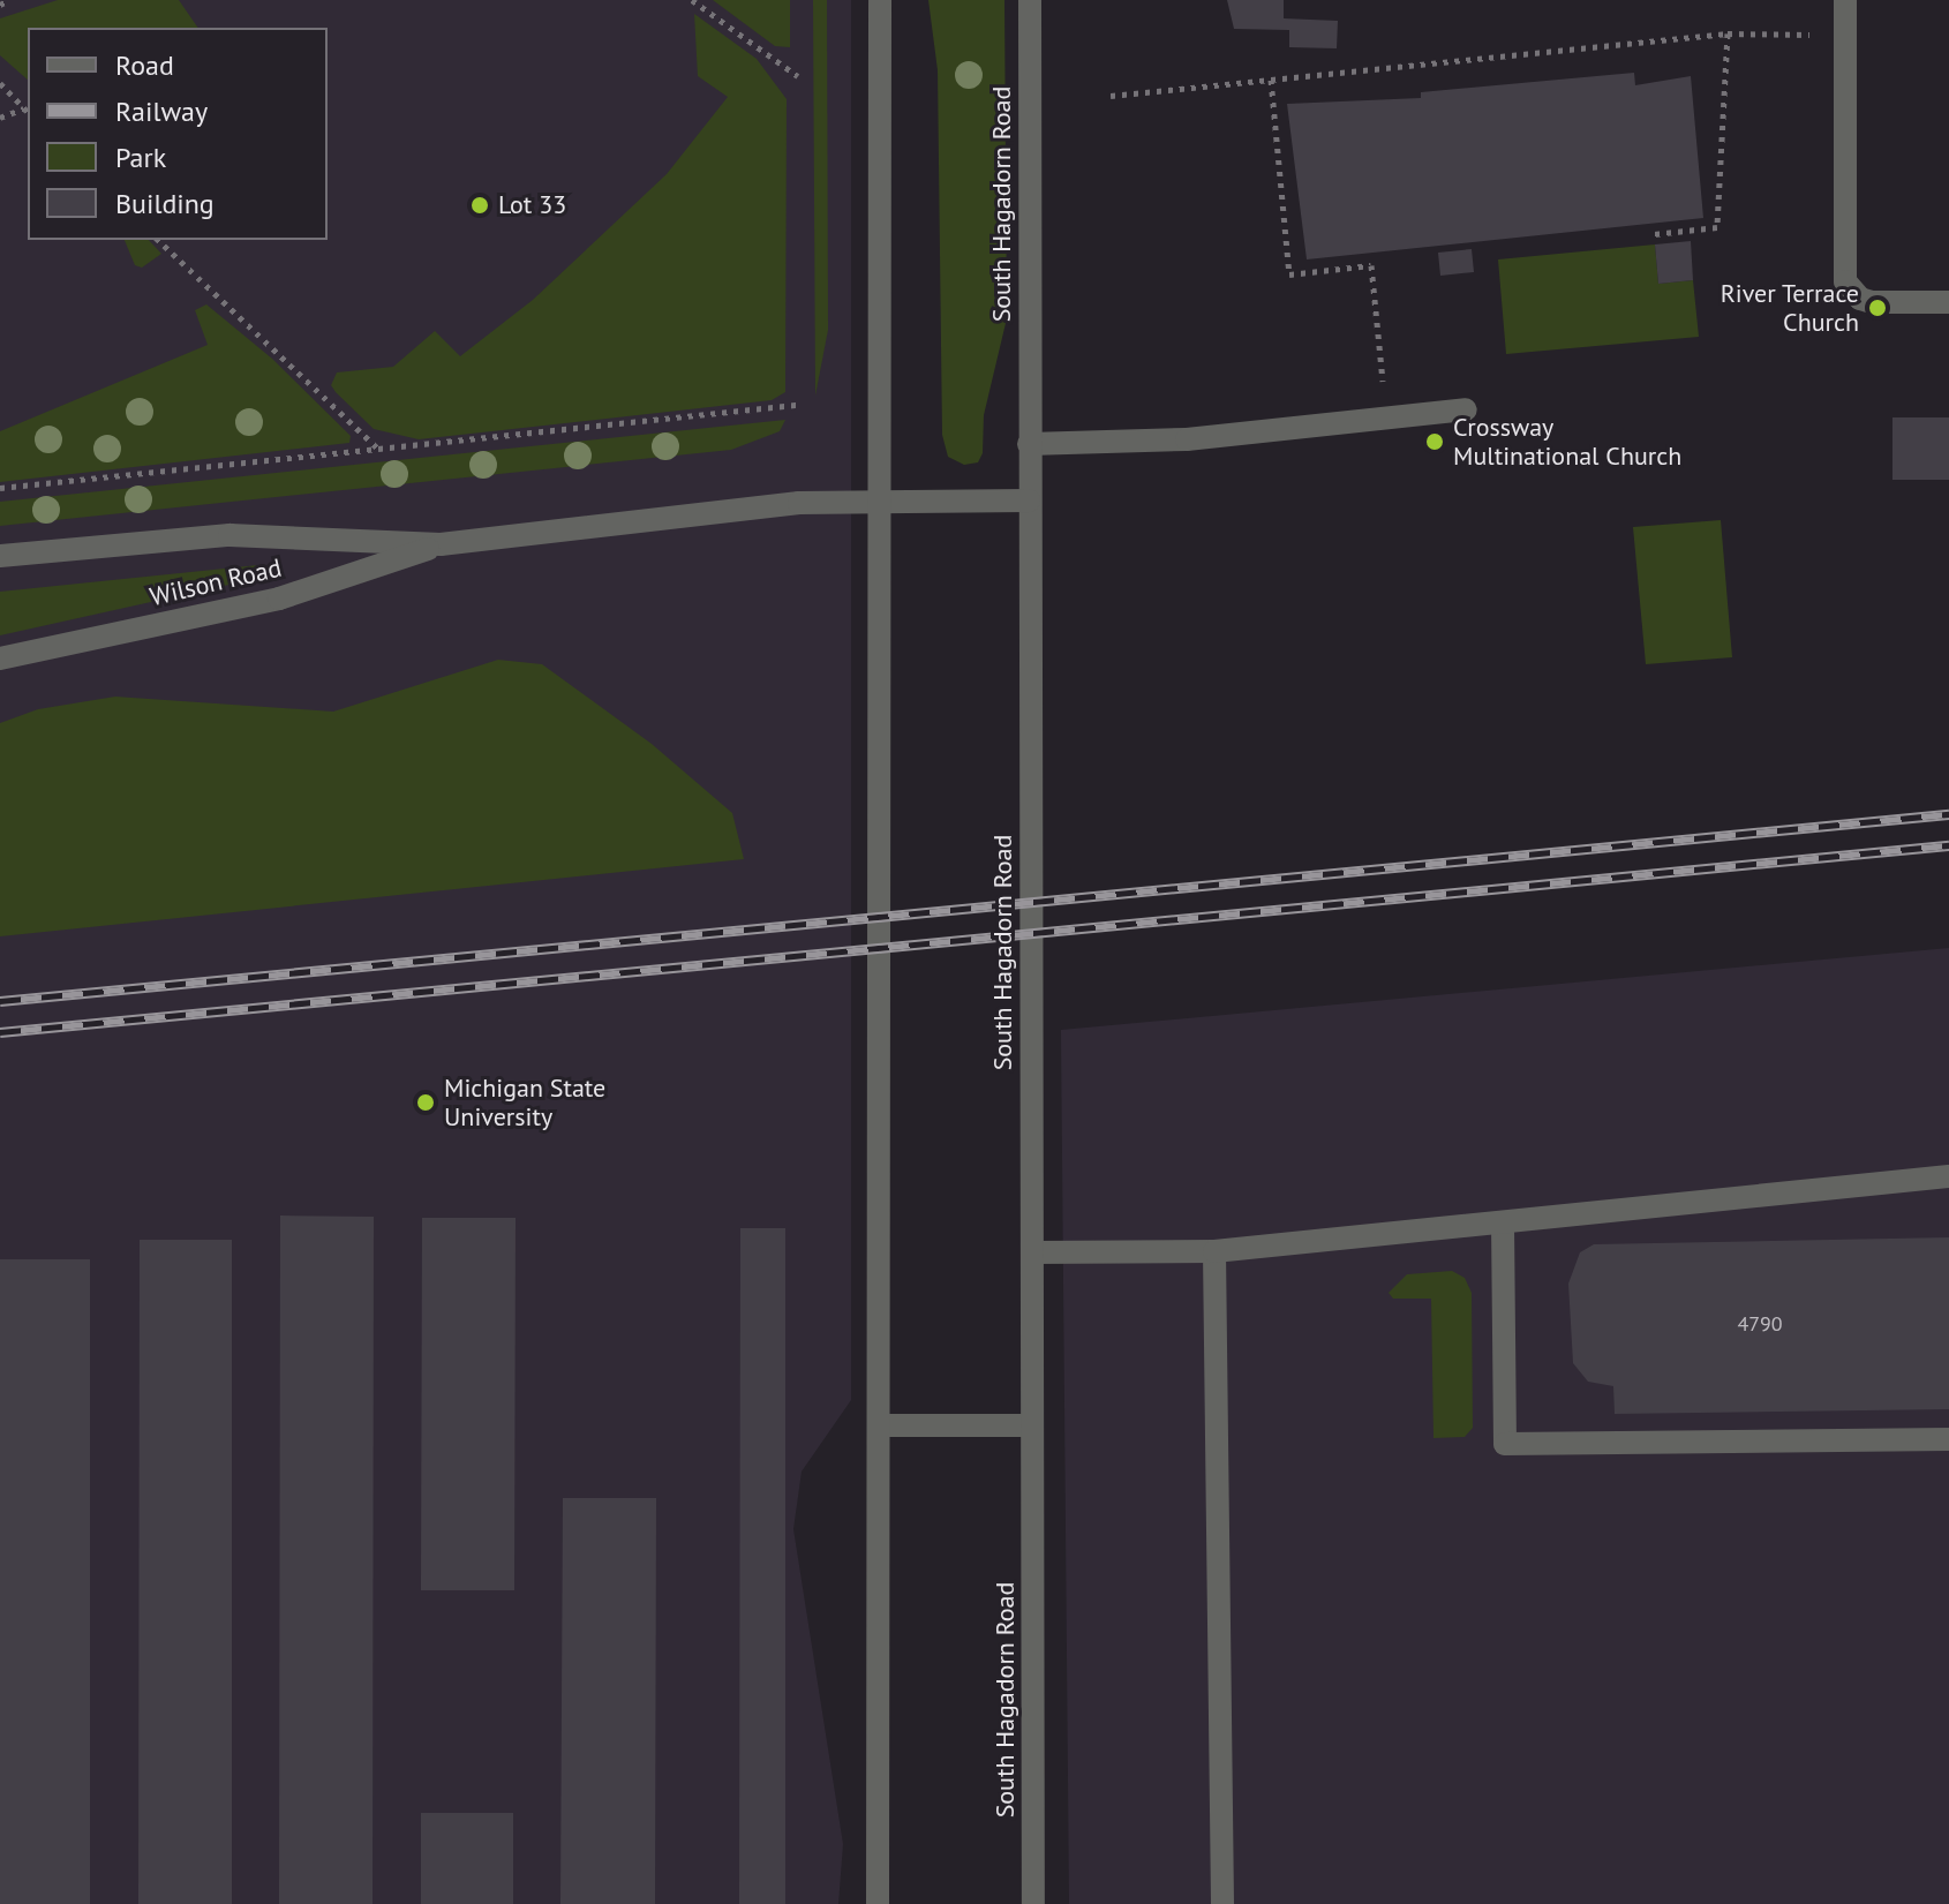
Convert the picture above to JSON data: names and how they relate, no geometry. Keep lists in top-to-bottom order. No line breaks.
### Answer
{"streets":{"street":["South Hagadorn Road","Wilson Road"]},"crossings":[["South Hagadorn Road","Wilson Road"]],"places":["Lot 33","River Terrace Church","Crossway Multinational Church","Michigan State University"],"house_numbers":["4790"],"legend":["Road","Railway","Park","Building"]}
